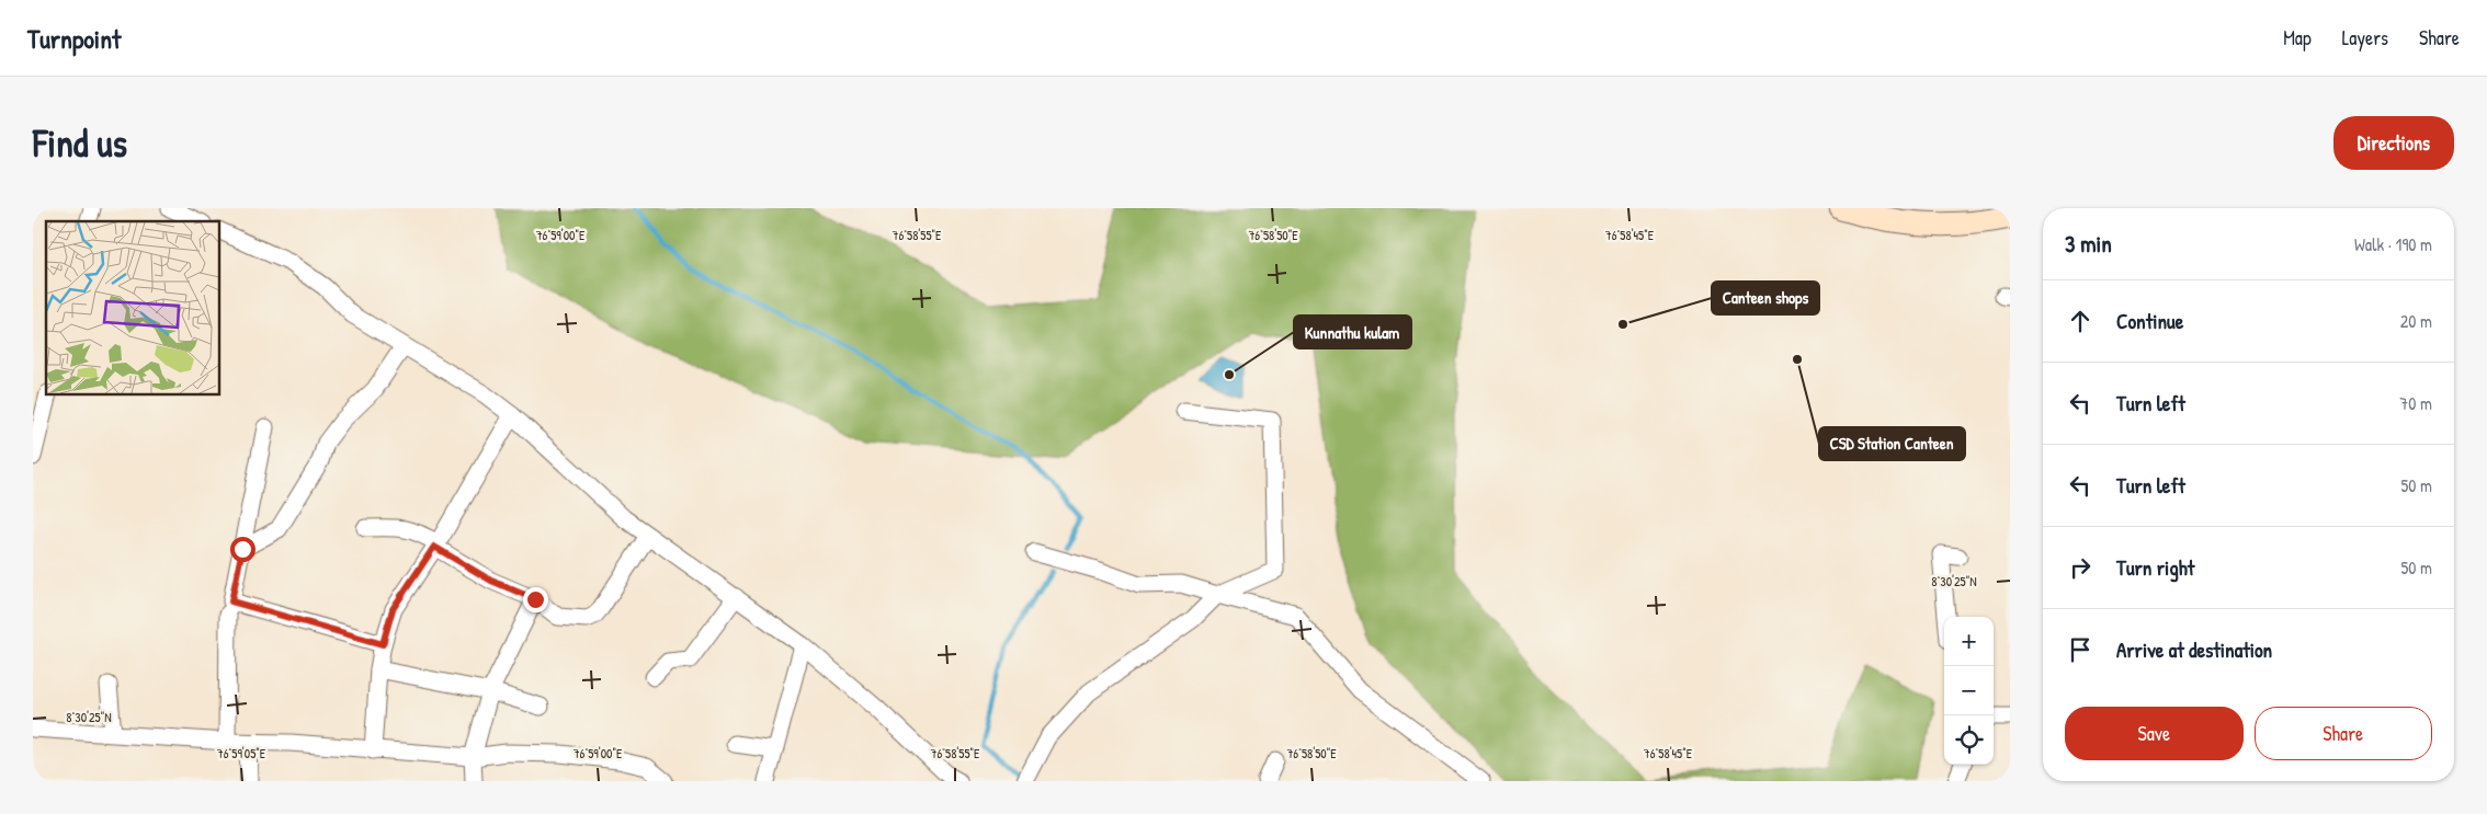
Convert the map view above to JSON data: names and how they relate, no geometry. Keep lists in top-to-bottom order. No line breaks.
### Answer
{"places":["Canteen shops","CSD Station Canteen","Kunnathu kulam"],"page":{"header":"Turnpoint","nav":["Map","Layers","Share"],"buttons":["Directions",["Save","Share"]],"title":"Find us","heading":["3 min","Walk · 190 m"],"list":[["Continue","20 m"],["Turn left","70 m"],["Turn left","50 m"],["Turn right","50 m"],"Arrive at destination"],"map_buttons":["+","−"]},"coordinates":["76°59'00\"E","76°58'55\"E","76°58'50\"E","76°58'45\"E","8°30'25\"N","76°59'05\"E"]}
